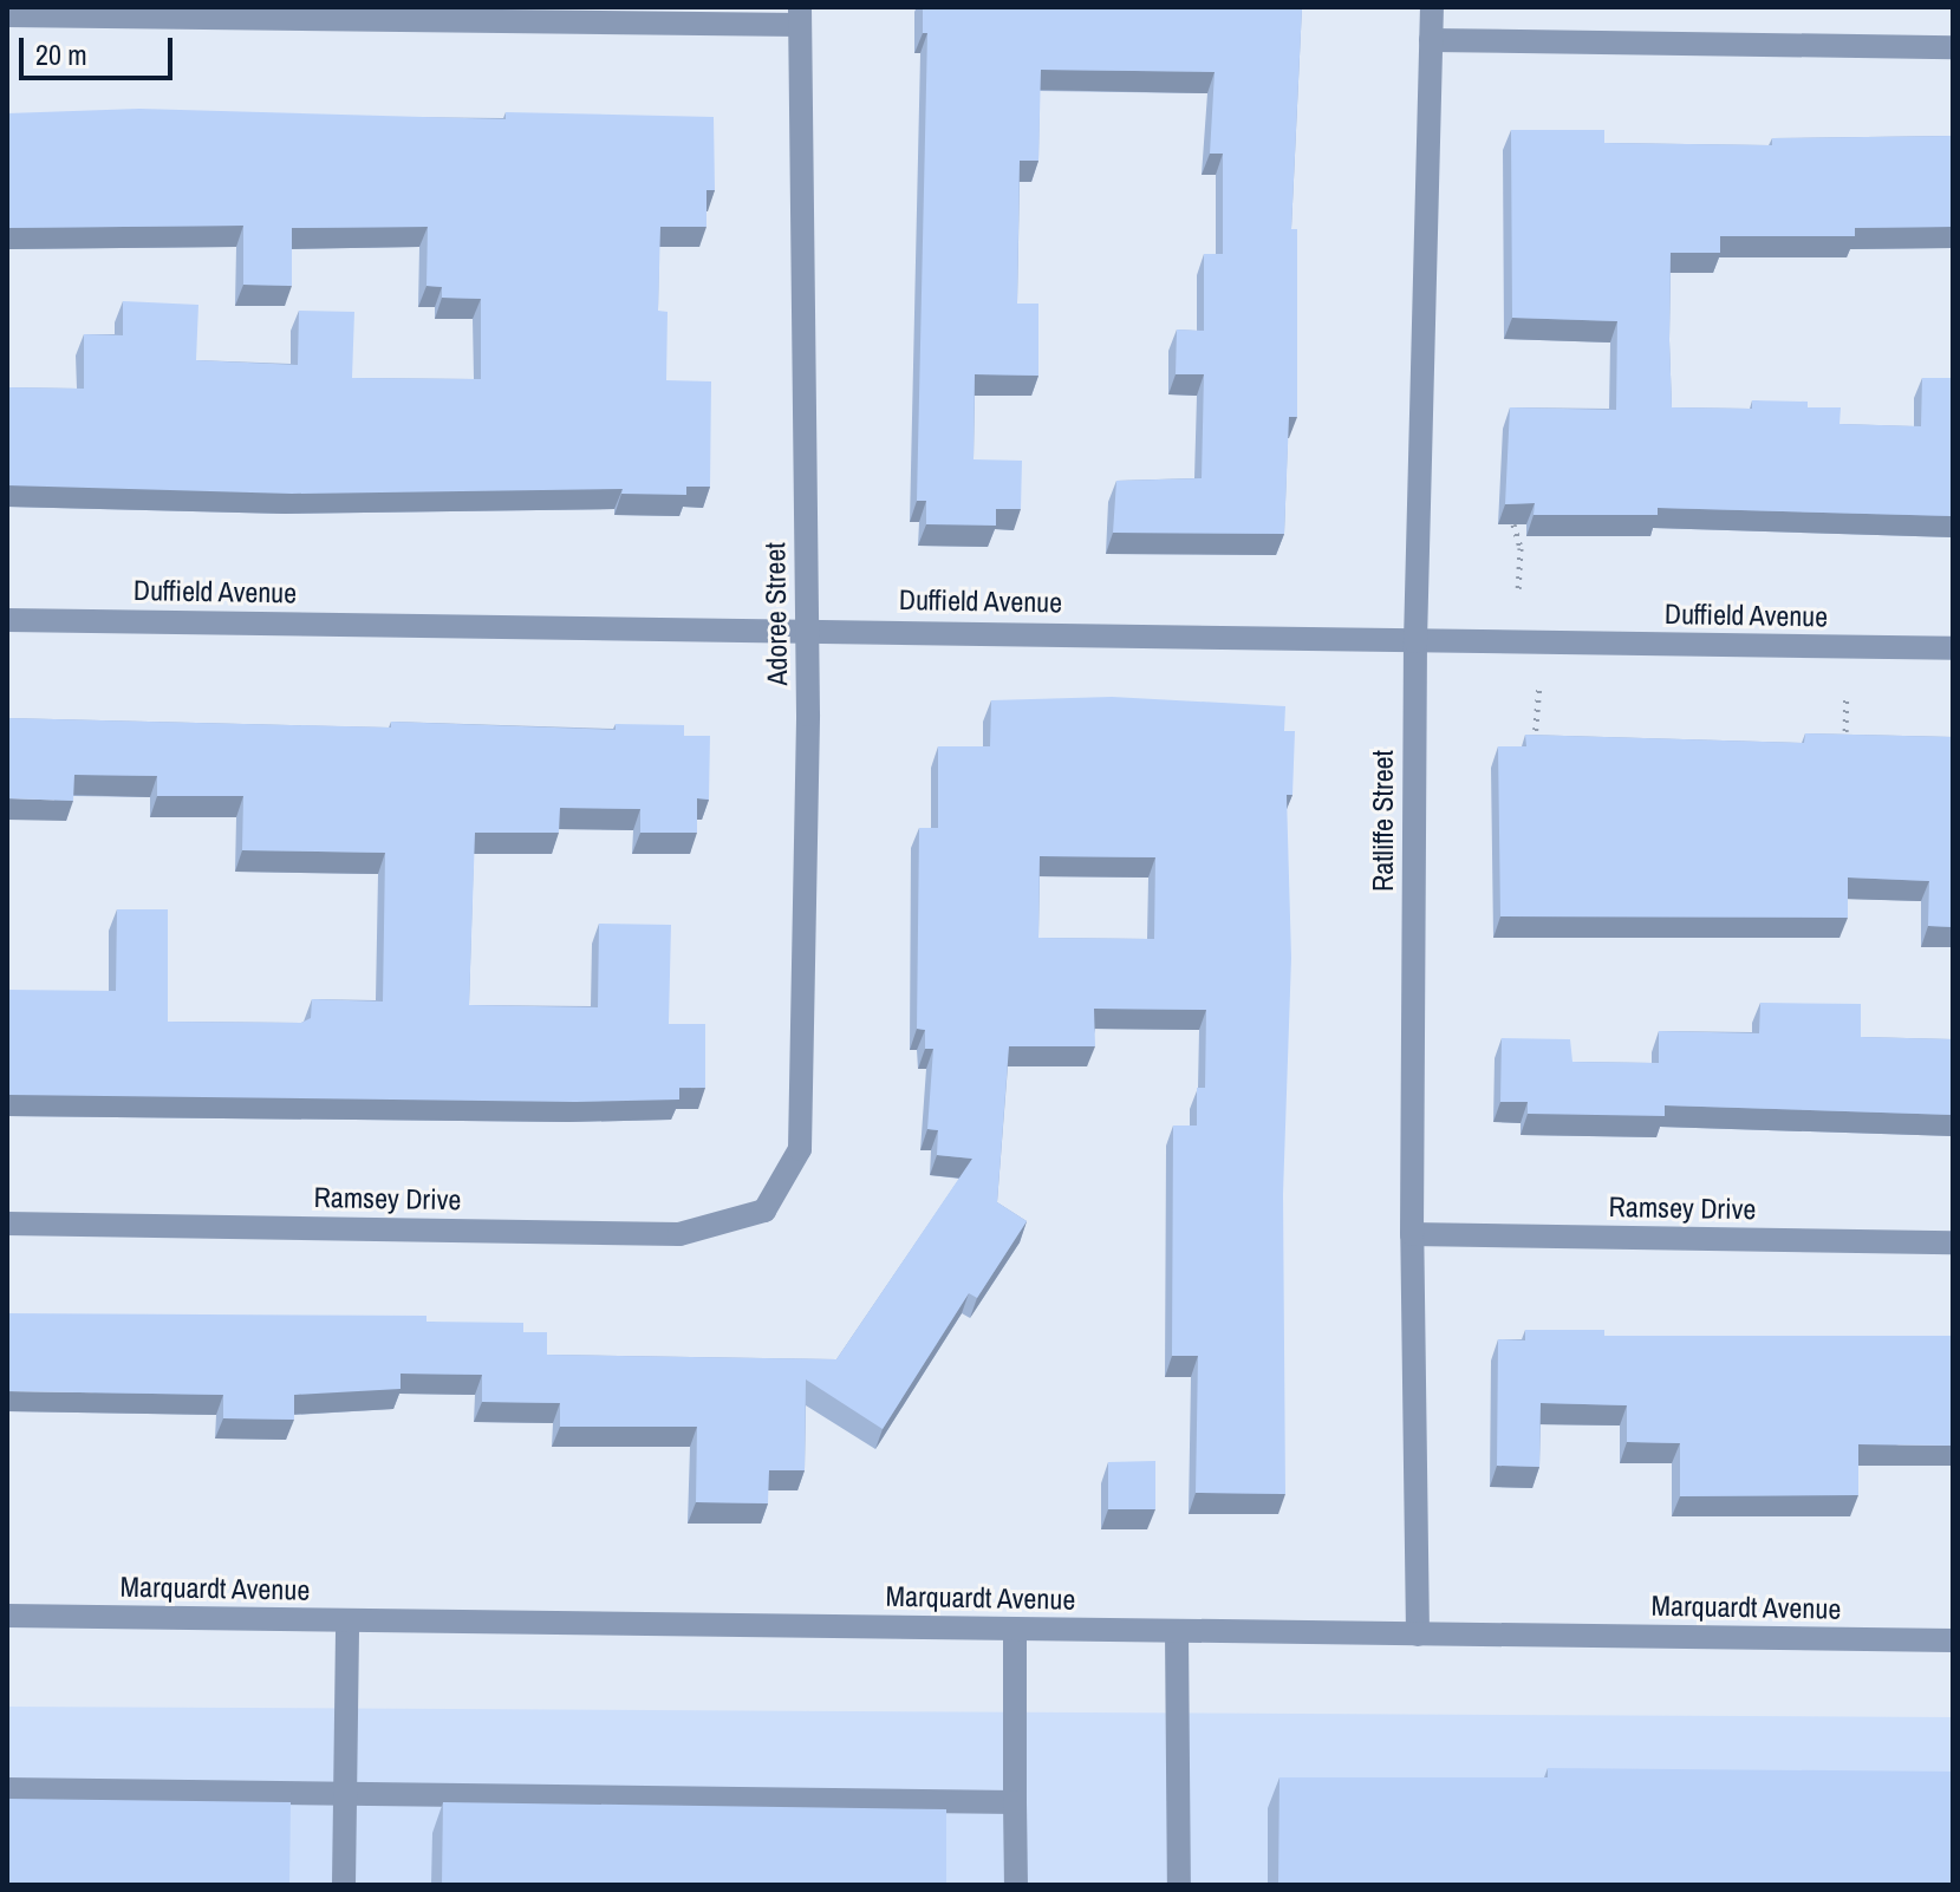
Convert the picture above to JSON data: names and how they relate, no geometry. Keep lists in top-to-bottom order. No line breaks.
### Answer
{"streets":{"street":["Duffield Avenue","Adoree Street","Ratliffe Street","Ramsey Drive","Marquardt Avenue"]},"crossings":[["Duffield Avenue","Adoree Street"],["Duffield Avenue","Ratliffe Street"],["Adoree Street","Ramsey Drive"],["Ratliffe Street","Ramsey Drive"],["Ratliffe Street","Marquardt Avenue"]],"scale_bar":"20 m"}
